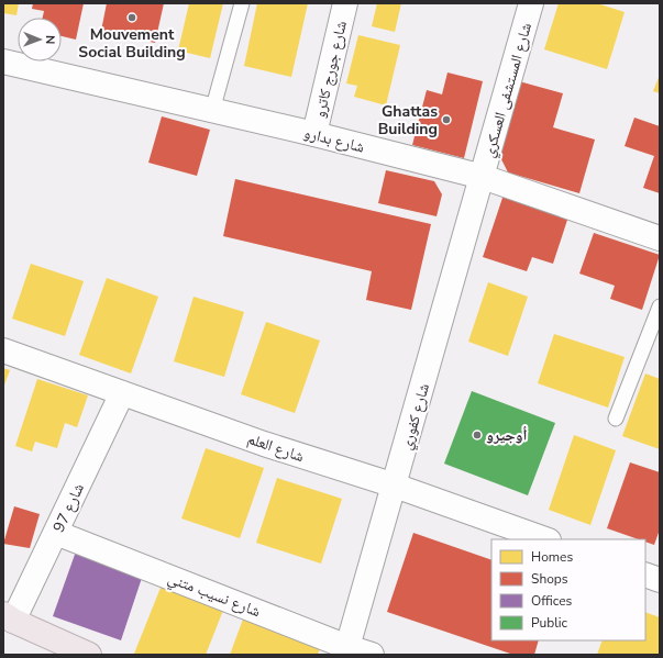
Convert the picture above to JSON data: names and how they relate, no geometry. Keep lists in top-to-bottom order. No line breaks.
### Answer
{"streets":{"street":["شارع جورج كاترو","شارع المستشفى العسكري","شارع بدارو","شارع كفوري","شارع العلم","شارع 97","شارع نسيب متني"]},"crossings":[["شارع جورج كاترو","شارع بدارو"],["شارع المستشفى العسكري","شارع بدارو"],["شارع المستشفى العسكري","شارع كفوري"],["شارع بدارو","شارع كفوري"],["شارع كفوري","شارع العلم"],["شارع كفوري","شارع نسيب متني"],["شارع العلم","شارع 97"],["شارع 97","شارع نسيب متني"]],"places":["Mouvement Social Building","Ghattas Building","أوجيرو"],"legend":["Homes","Shops","Offices","Public"],"north":"right"}
